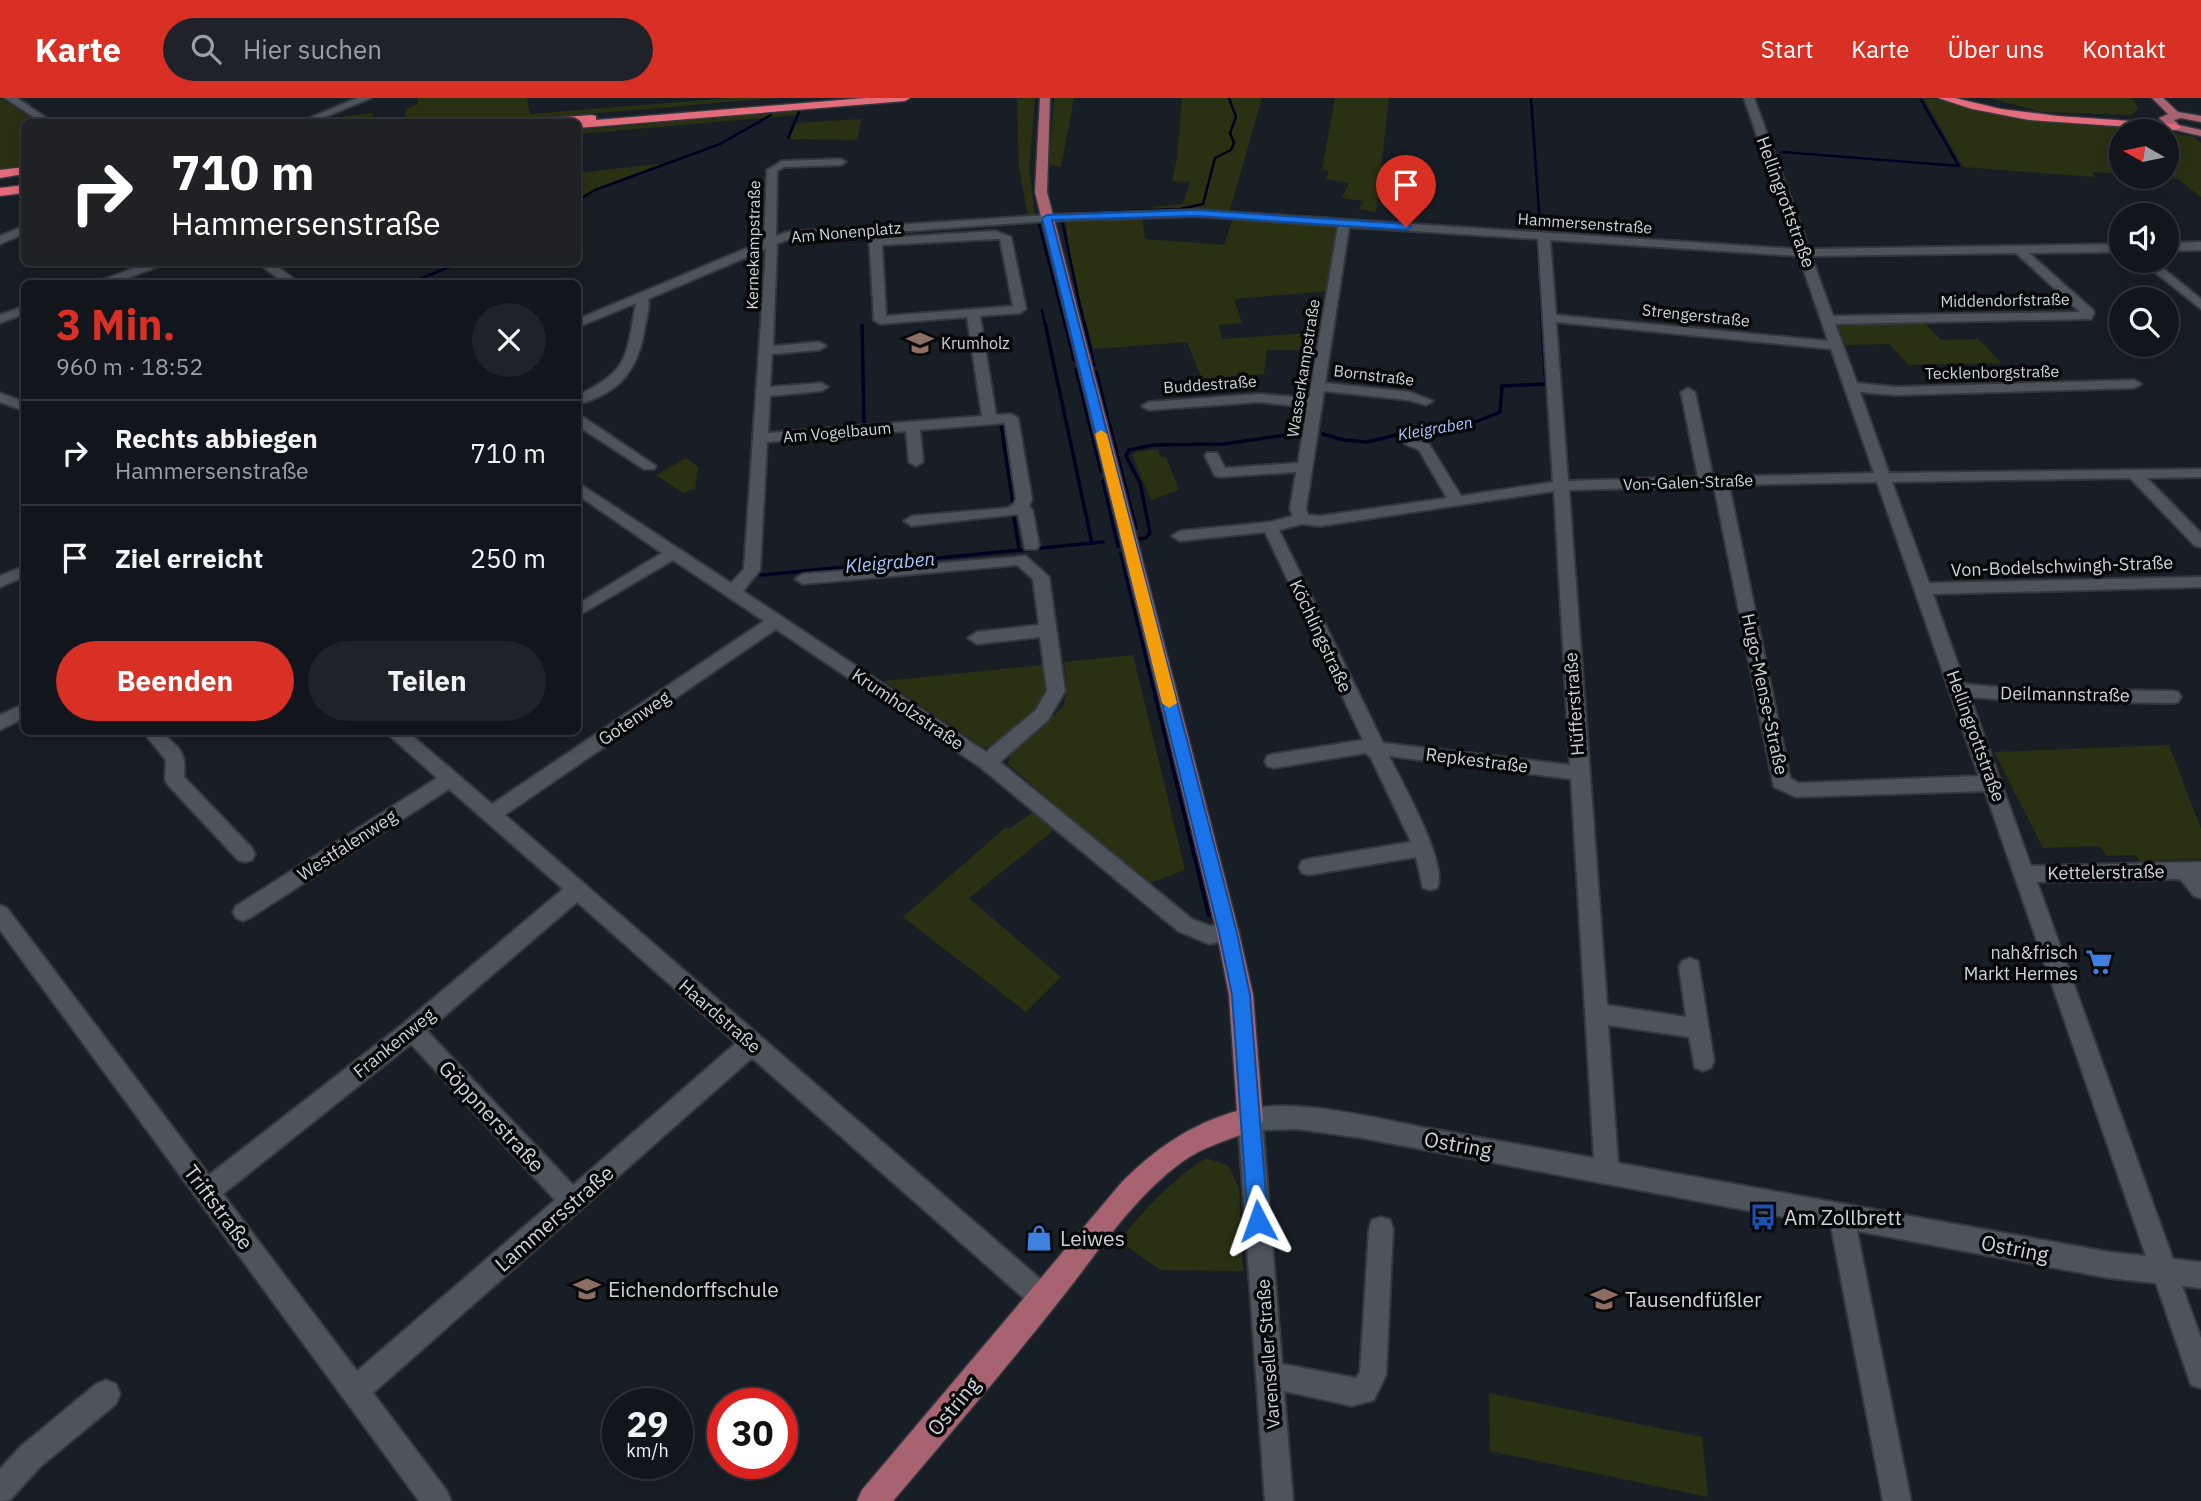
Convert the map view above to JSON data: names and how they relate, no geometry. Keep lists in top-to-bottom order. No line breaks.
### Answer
{"streets":{"main road":["Ostring","Varenseller Straße"],"street":["Hellingrottstraße","Hammersenstraße","Am Nonenplatz","Kernekampstraße","Middendorfstraße","Strengerstraße","Wasserkampstraße","Tecklenborgstraße","Bornstraße","Buddestraße","Am Vogelbaum","Von-Galen-Straße","Von-Bodelschwingh-Straße","Köchlingstraße","Hugo-Mense-Straße","Deilmannstraße","Hüfferstraße","Krumholzstraße","Gotenweg","Repkestraße","Westfalenweg","Kettelerstraße","Haardstraße","Frankenweg","Göppnerstraße","Triftstraße","Lammersstraße"]},"crossings":[["Hellingrottstraße","Hammersenstraße"],["Hellingrottstraße","Middendorfstraße"],["Hellingrottstraße","Strengerstraße"],["Hellingrottstraße","Tecklenborgstraße"],["Hellingrottstraße","Von-Galen-Straße"],["Hellingrottstraße","Von-Bodelschwingh-Straße"],["Hellingrottstraße","Hugo-Mense-Straße"],["Hellingrottstraße","Deilmannstraße"],["Hellingrottstraße","Kettelerstraße"],["Hellingrottstraße","Ostring"],["Hammersenstraße","Am Nonenplatz"],["Hammersenstraße","Middendorfstraße"],["Hammersenstraße","Wasserkampstraße"],["Hammersenstraße","Hüfferstraße"],["Hammersenstraße","Varenseller Straße"],["Am Nonenplatz","Kernekampstraße"],["Am Nonenplatz","Varenseller Straße"],["Kernekampstraße","Am Vogelbaum"],["Kernekampstraße","Krumholzstraße"],["Strengerstraße","Hüfferstraße"],["Wasserkampstraße","Bornstraße"],["Wasserkampstraße","Buddestraße"],["Wasserkampstraße","Von-Galen-Straße"],["Von-Galen-Straße","Köchlingstraße"],["Von-Galen-Straße","Hugo-Mense-Straße"],["Von-Galen-Straße","Hüfferstraße"],["Köchlingstraße","Repkestraße"],["Hüfferstraße","Repkestraße"],["Hüfferstraße","Ostring"],["Krumholzstraße","Gotenweg"],["Krumholzstraße","Varenseller Straße"],["Gotenweg","Haardstraße"],["Westfalenweg","Haardstraße"],["Haardstraße","Frankenweg"],["Haardstraße","Ostring"],["Haardstraße","Lammersstraße"],["Frankenweg","Göppnerstraße"],["Frankenweg","Triftstraße"],["Göppnerstraße","Lammersstraße"],["Ostring","Varenseller Straße"],["Triftstraße","Lammersstraße"]],"water":["Kleigraben"],"places":{"school or university":["Krumholz","Eichendorffschule","Tausendfüßler"],"supermarket":["nah&frisch Markt Hermes"],"bus stop":["Am Zollbrett"],"shop":["Leiwes"]},"north":"left","page":{"header":"Karte","search":"Hier suchen","nav":["Start","Karte","Über uns","Kontakt"],"turn":["710 m","Hammersenstraße"],"heading":["3 Min.","960 m · 18:52"],"list":[{"name":"Rechts abbiegen","note":"Hammersenstraße","value":"710 m"},{"name":"Ziel erreicht","value":"250 m"}],"buttons":["Beenden","Teilen"],"speed":"29 km/h","limit":"30"}}
